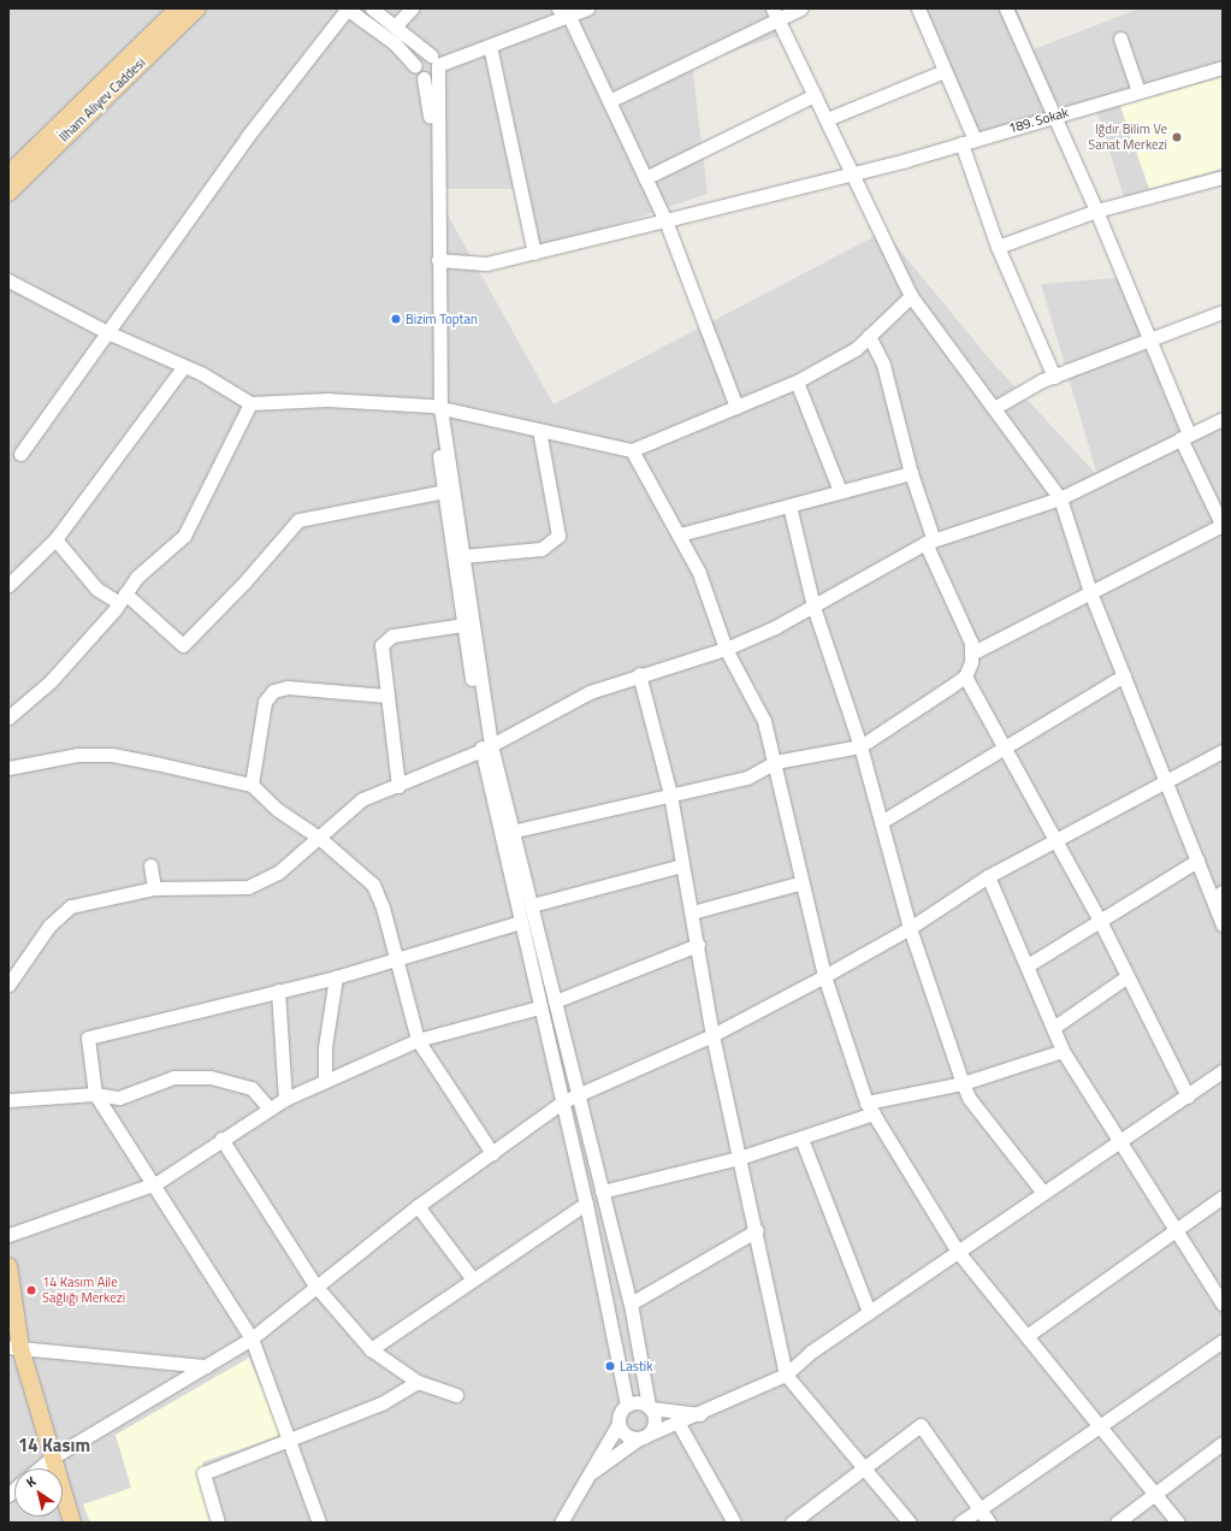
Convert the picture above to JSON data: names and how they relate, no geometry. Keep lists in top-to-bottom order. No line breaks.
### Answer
{"streets":{"main road":["İlham Aliyev Caddesi"],"street":["189. Sokak"]},"districts":["14 Kasım"],"places":["Iğdır Bilim Ve Sanat Merkezi","Bizim Toptan","14 Kasım Aile Sağlığı Merkezi","Lastik"],"north":"top left"}
